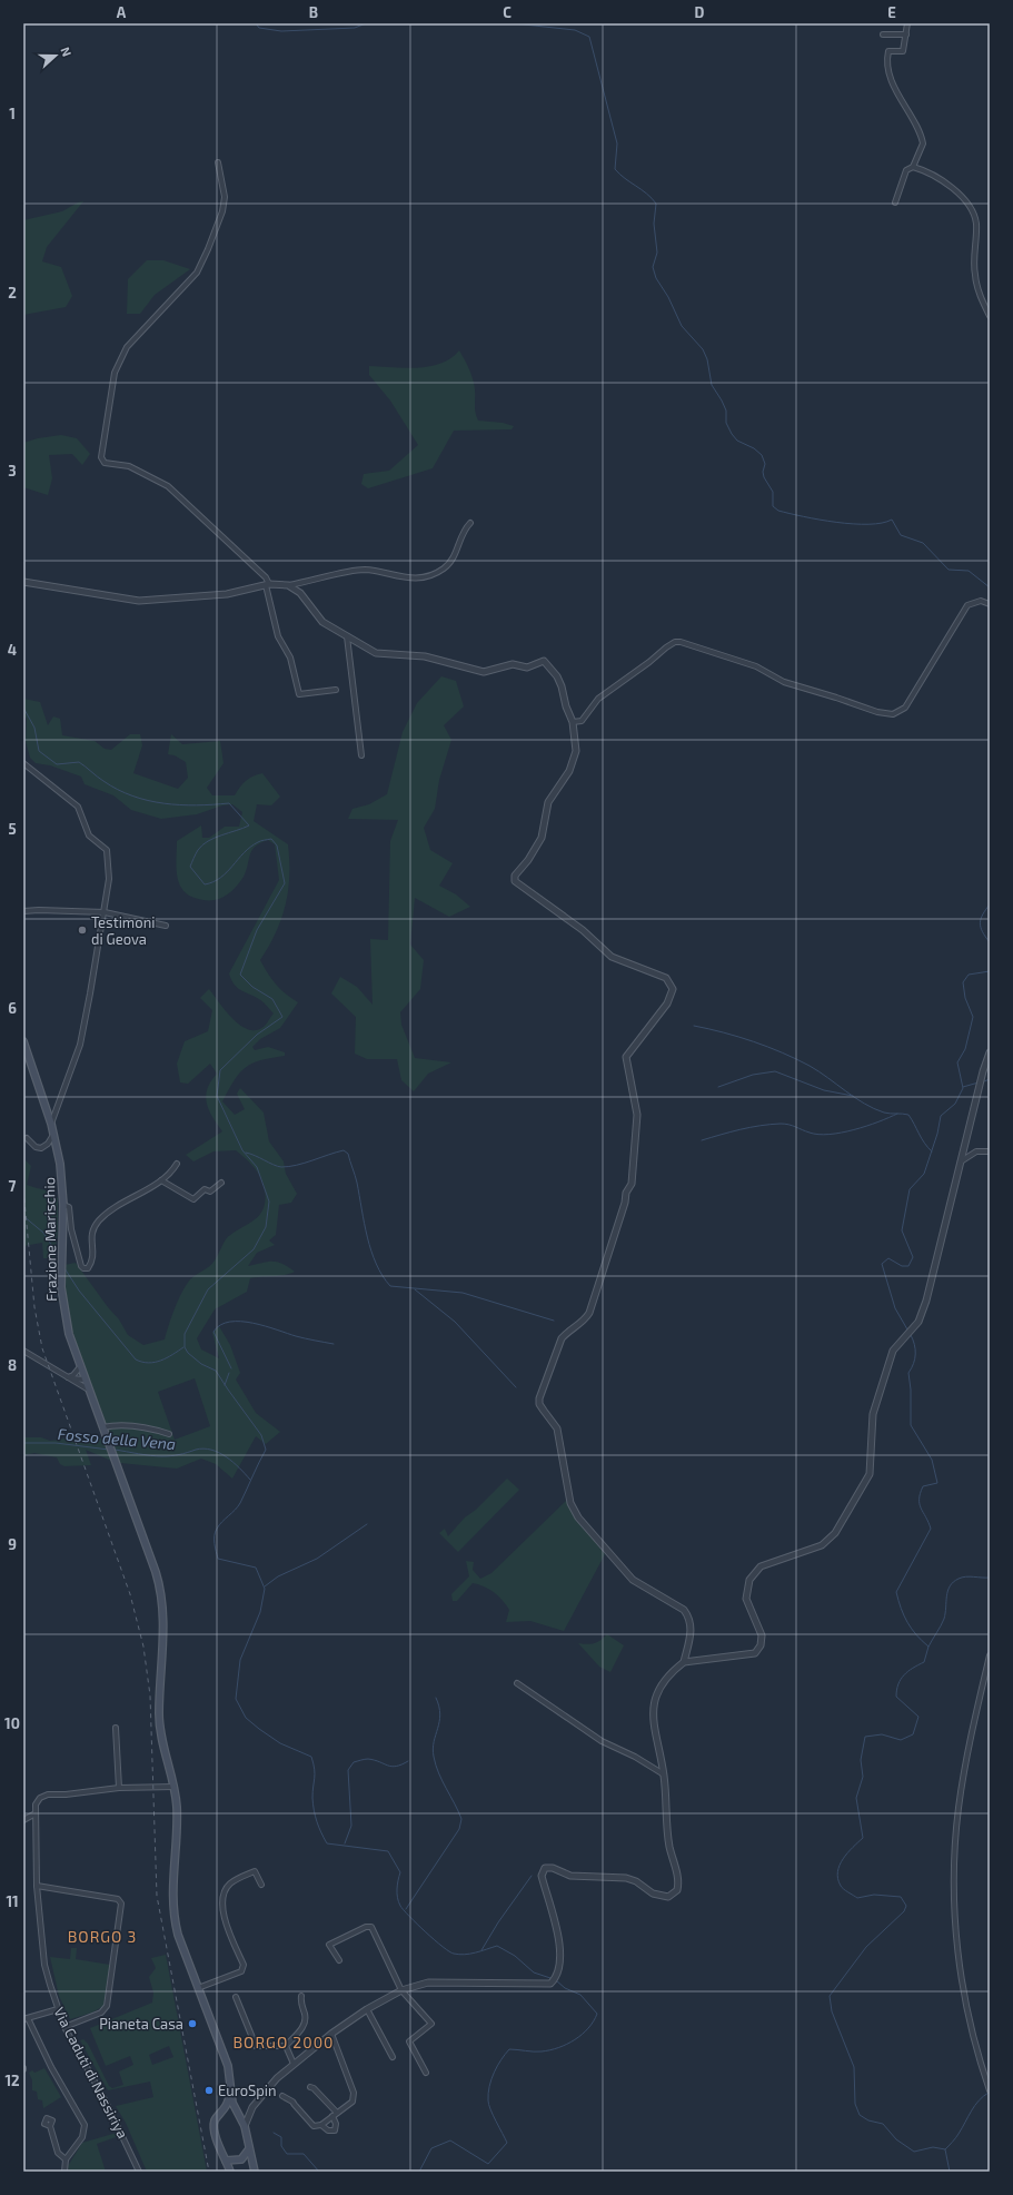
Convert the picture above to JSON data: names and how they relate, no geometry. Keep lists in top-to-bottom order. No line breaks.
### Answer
{"streets":{"main road":["Frazione Marischio"],"street":["Via Caduti di Nassiriya"]},"districts":["BORGO 3","BORGO 2000"],"water":["Fosso della Vena"],"places":["Testimoni di Geova","Pianeta Casa","EuroSpin"],"north":"right","grid":{"columns":["A","B","C","D","E"],"rows":["1","2","3","4","5","6","7","8","9","10","11","12"]}}
